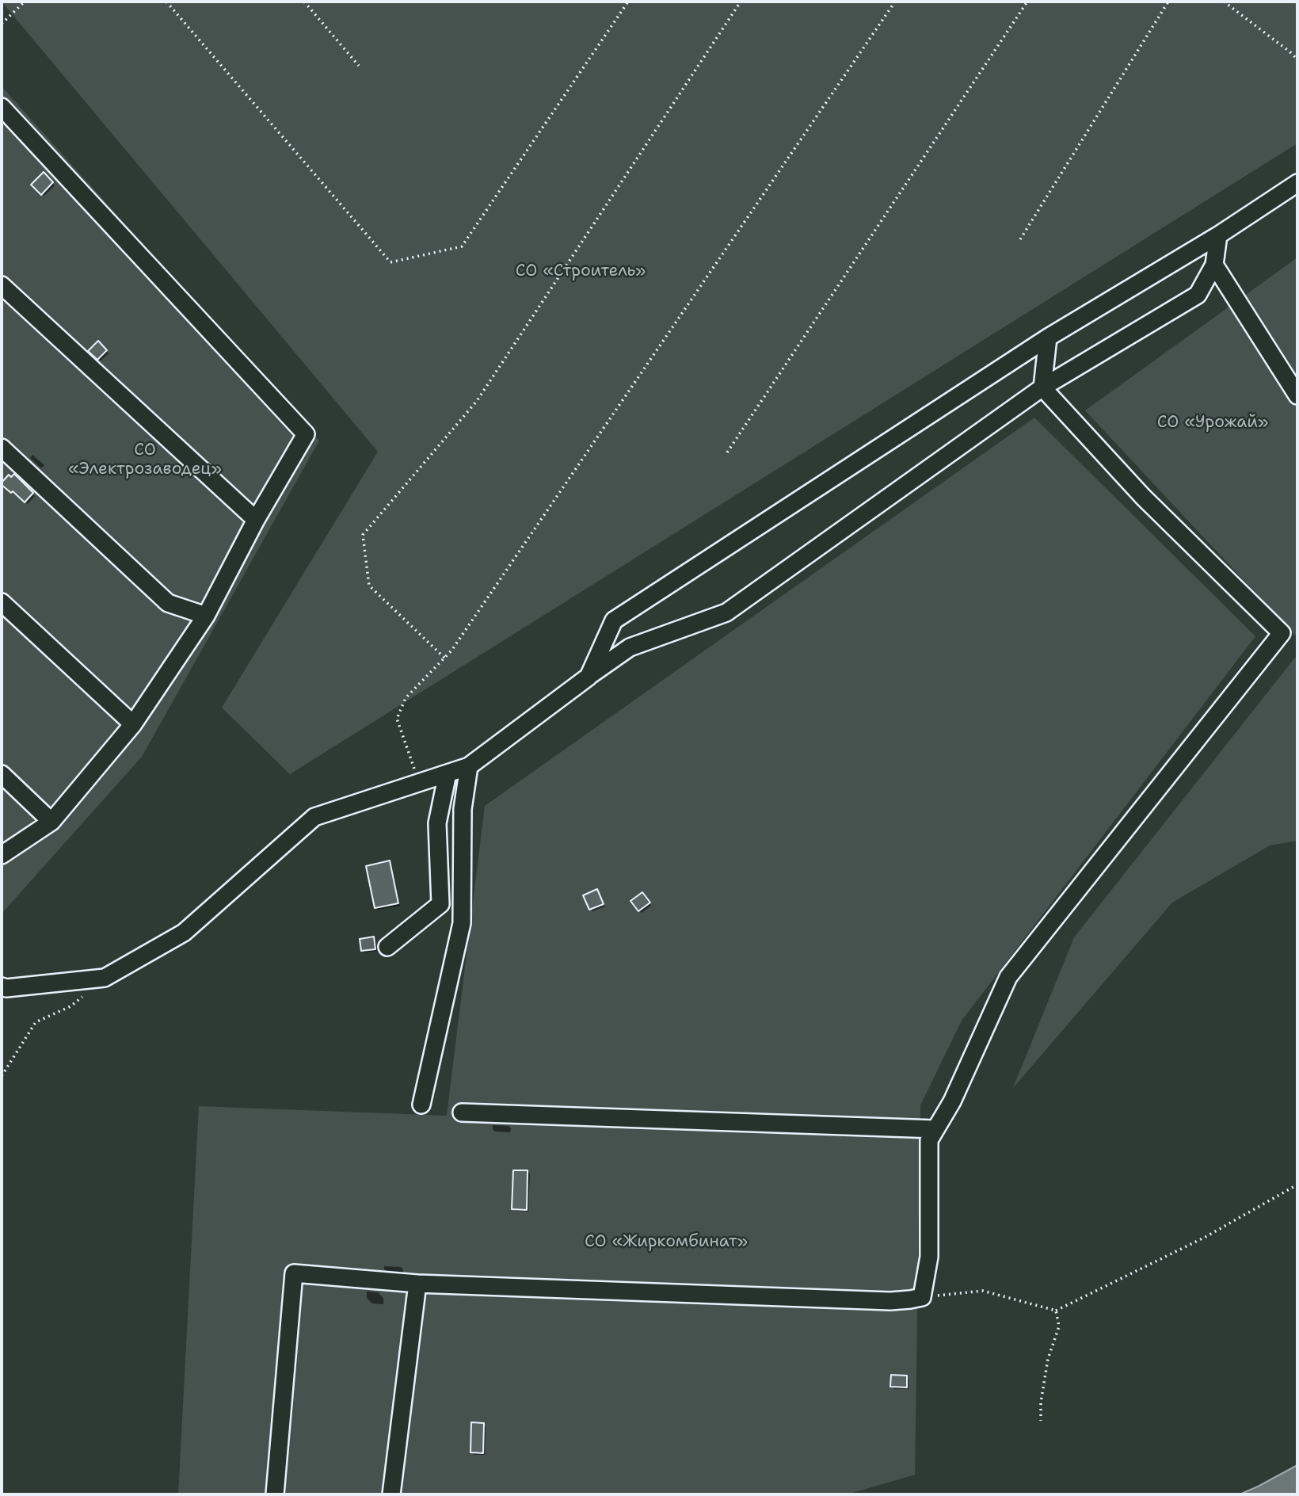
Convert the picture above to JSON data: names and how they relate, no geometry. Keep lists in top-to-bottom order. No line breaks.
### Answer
{"parks":["СО «Строитель»","СО «Урожай»","СО «Электрозаводец»","СО «Жиркомбинат»"]}
